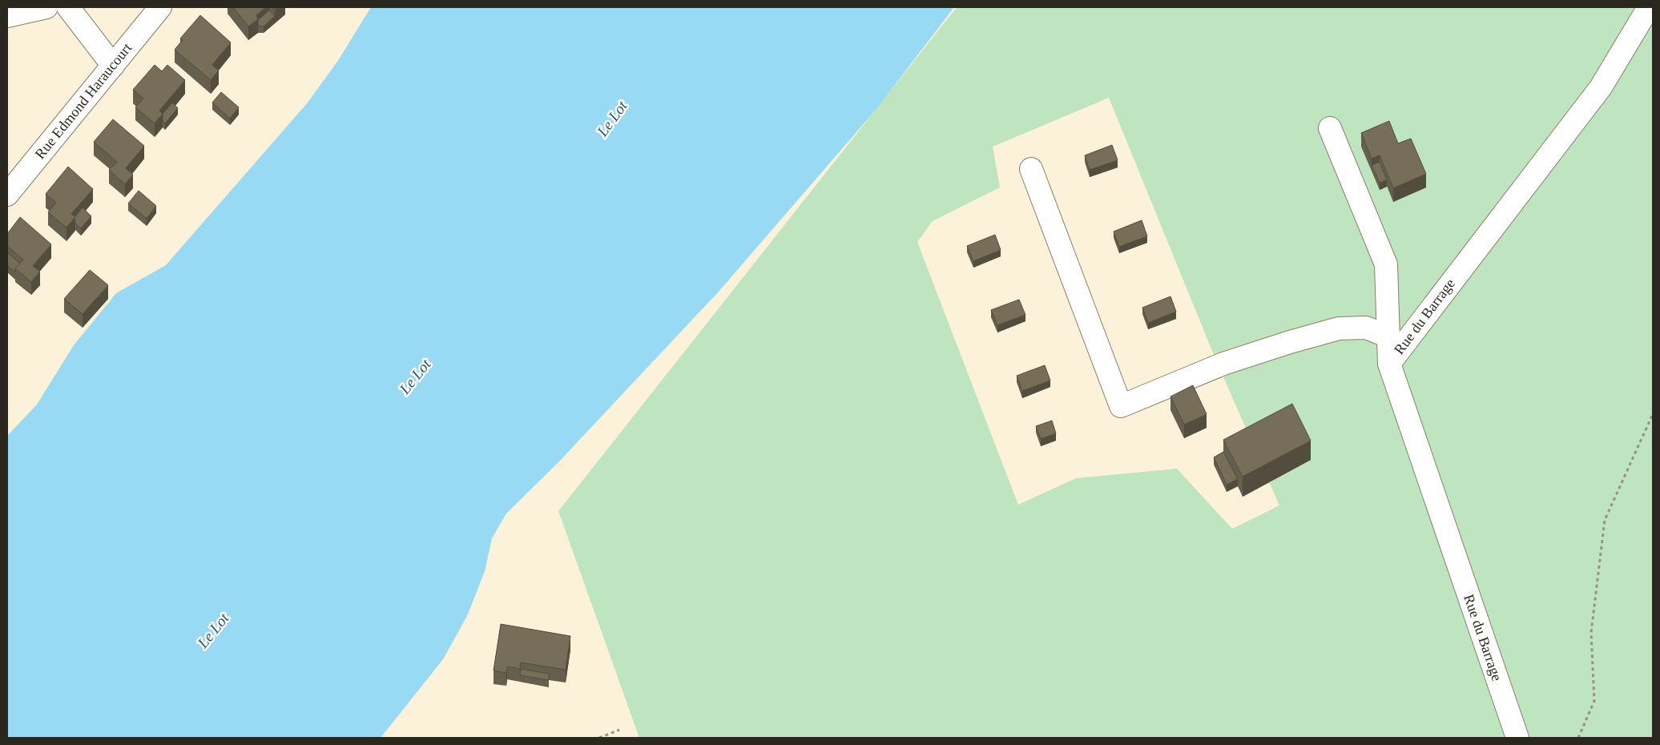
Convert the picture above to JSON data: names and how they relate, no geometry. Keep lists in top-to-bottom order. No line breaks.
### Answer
{"streets":{"street":["Rue Edmond Haraucourt","Rue du Barrage"]},"water":["Le Lot"]}
